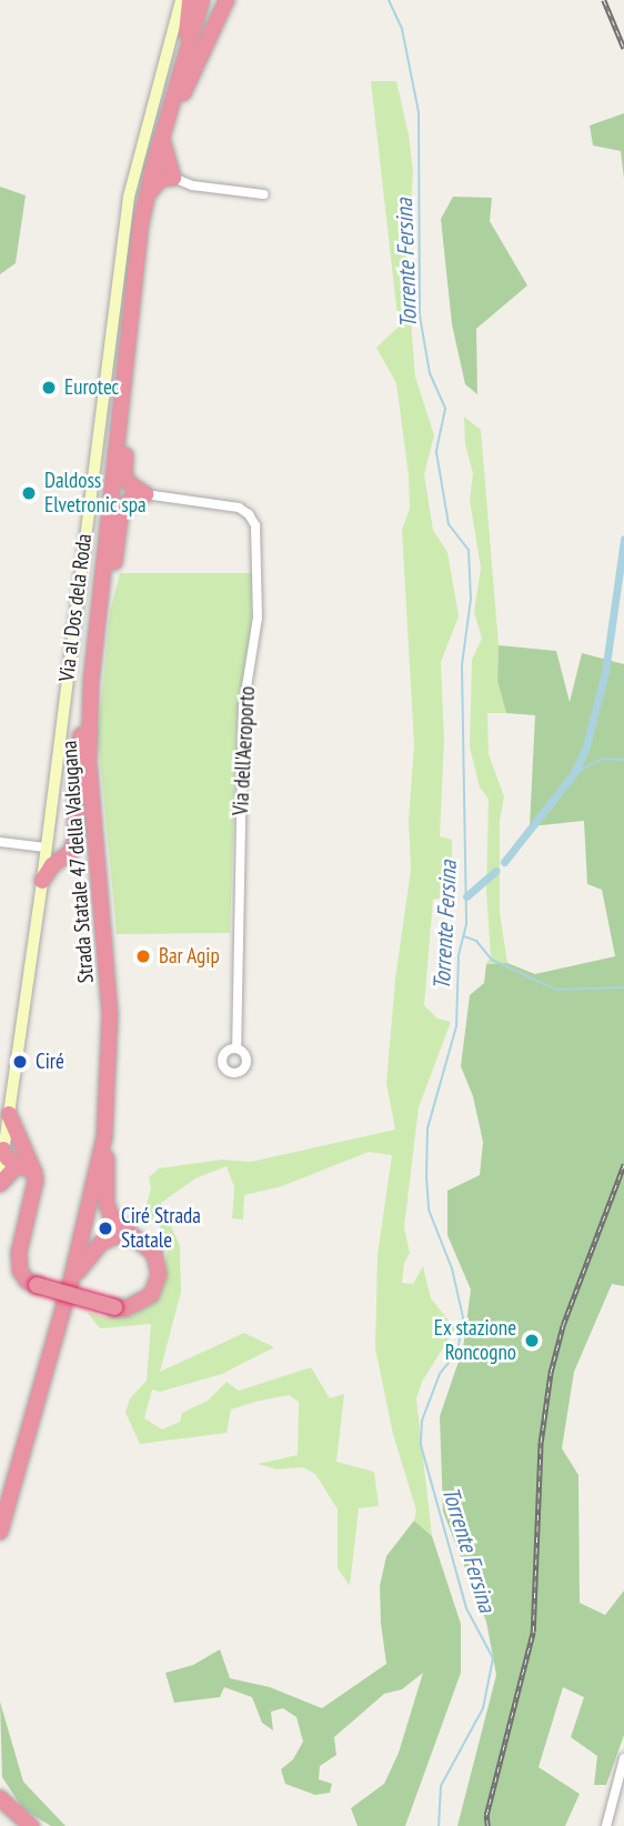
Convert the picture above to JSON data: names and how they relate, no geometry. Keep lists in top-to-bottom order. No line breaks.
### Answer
{"streets":{"highway":["Strada Statale 47 della Valsugana"],"main road":["Via al Dos dela Roda"],"street":["Via dell'Aeroporto"]},"crossings":[["Via al Dos dela Roda","Strada Statale 47 della Valsugana"]],"water":["Torrente Fersina"],"places":["Eurotec","Daldoss Elvetronic spa","Bar Agip","Ciré","Ciré Strada Statale","Ex stazione Roncogno"]}
